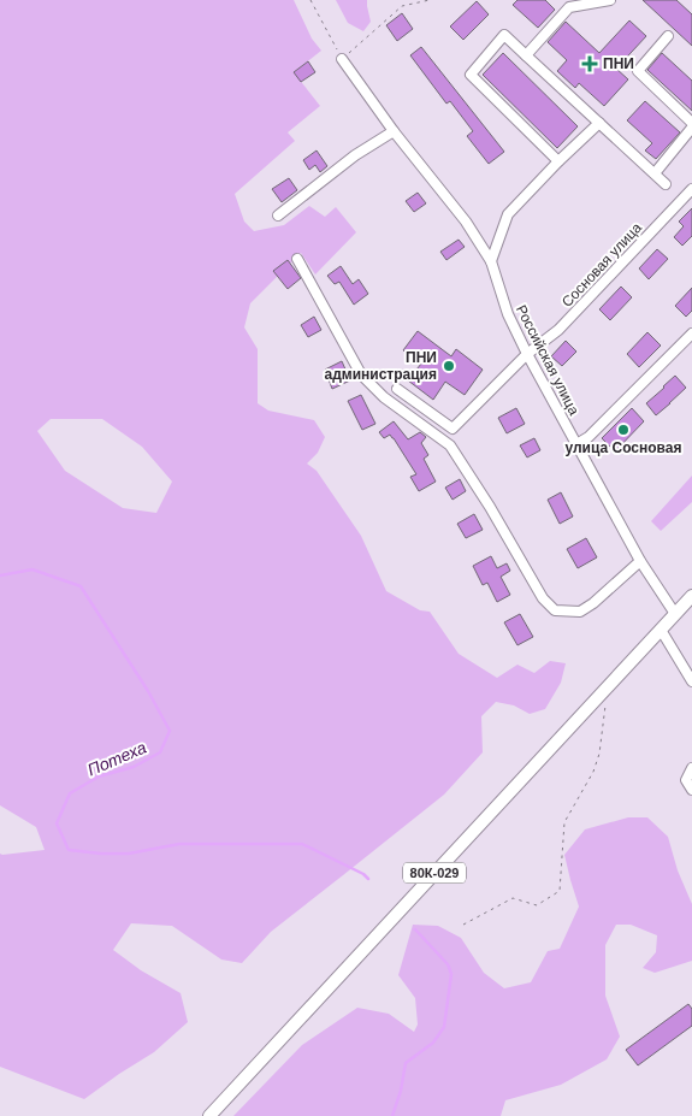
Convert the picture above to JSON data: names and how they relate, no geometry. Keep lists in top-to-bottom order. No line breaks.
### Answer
{"streets":{"main road":["80К-029"],"street":["Сосновая улица","Российская улица"]},"crossings":[["Сосновая улица","Российская улица"],["Российская улица","80К-029"]],"water":["Потеха"],"places":{"health":["ПНИ"],"other":["ПНИ администрация","улица Сосновая"]}}
